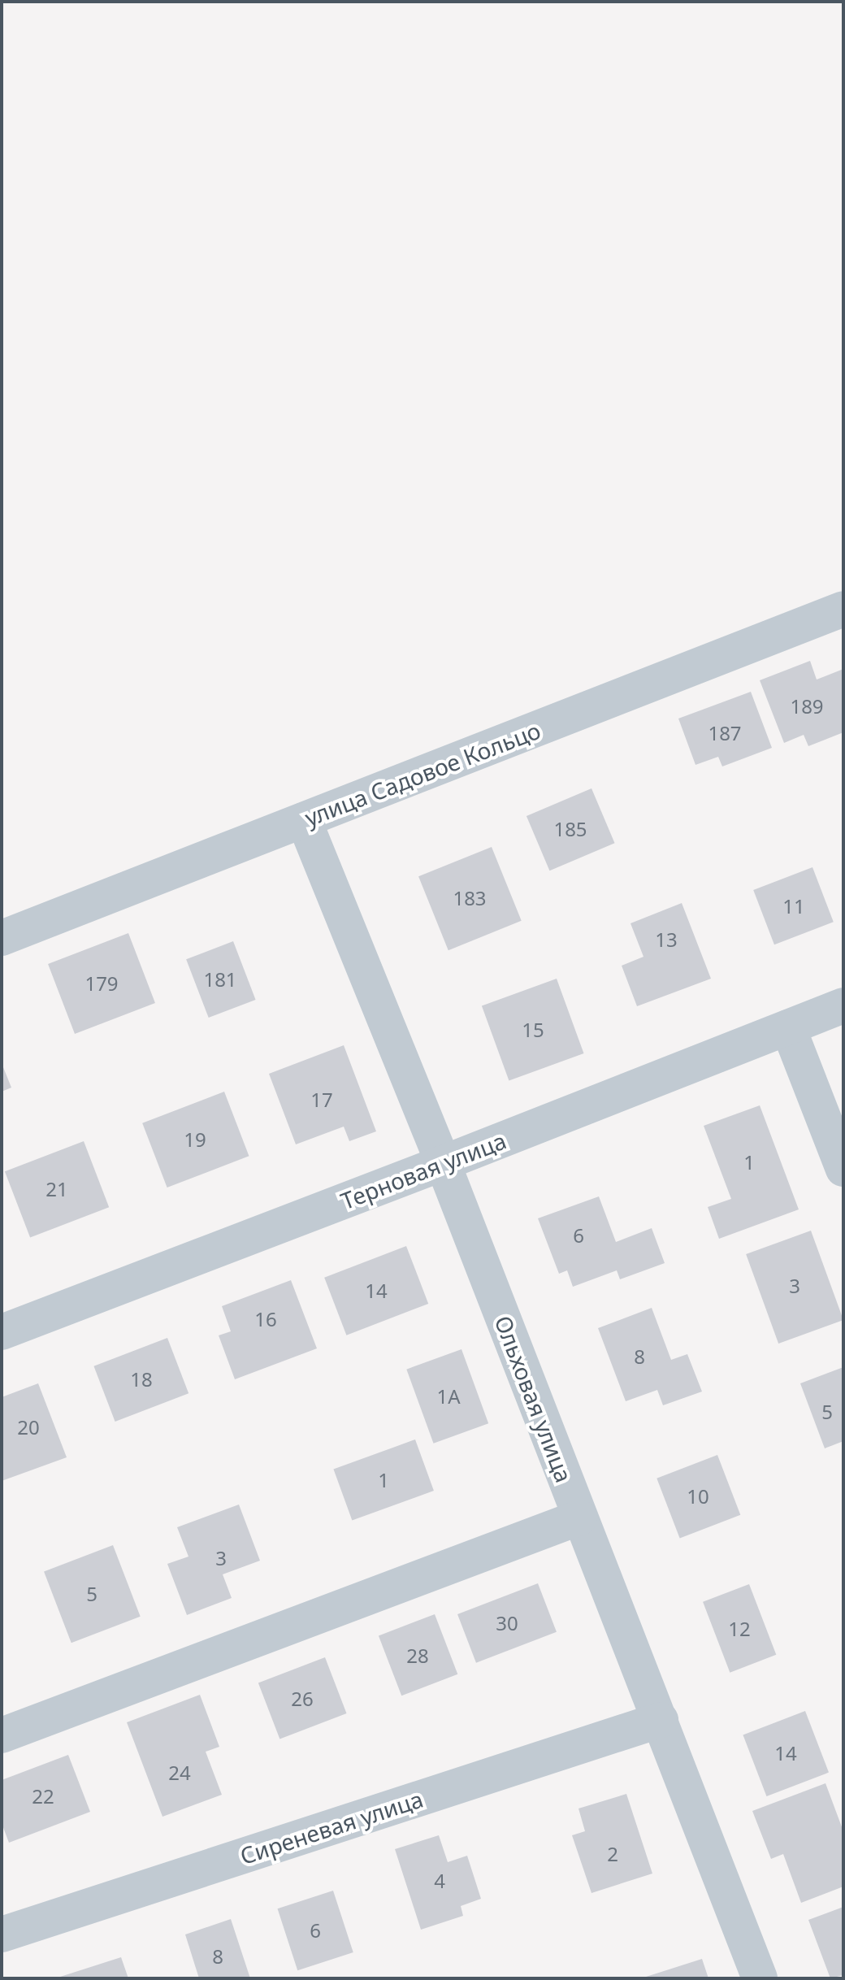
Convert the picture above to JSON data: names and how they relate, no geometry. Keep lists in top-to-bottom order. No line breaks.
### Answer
{"streets":{"street":["улица Садовое Кольцо","Терновая улица","Ольховая улица","Сиреневая улица"]},"crossings":[["улица Садовое Кольцо","Ольховая улица"],["Терновая улица","Ольховая улица"],["Ольховая улица","Сиреневая улица"]],"house_numbers":["189","187","185","183","11","13","181","179","15","17","19","1","21","6","3","14","16","8","18","1А","5","20","1","10","3","5","30","12","28","26","14","24","22","2","4","6","8"]}
